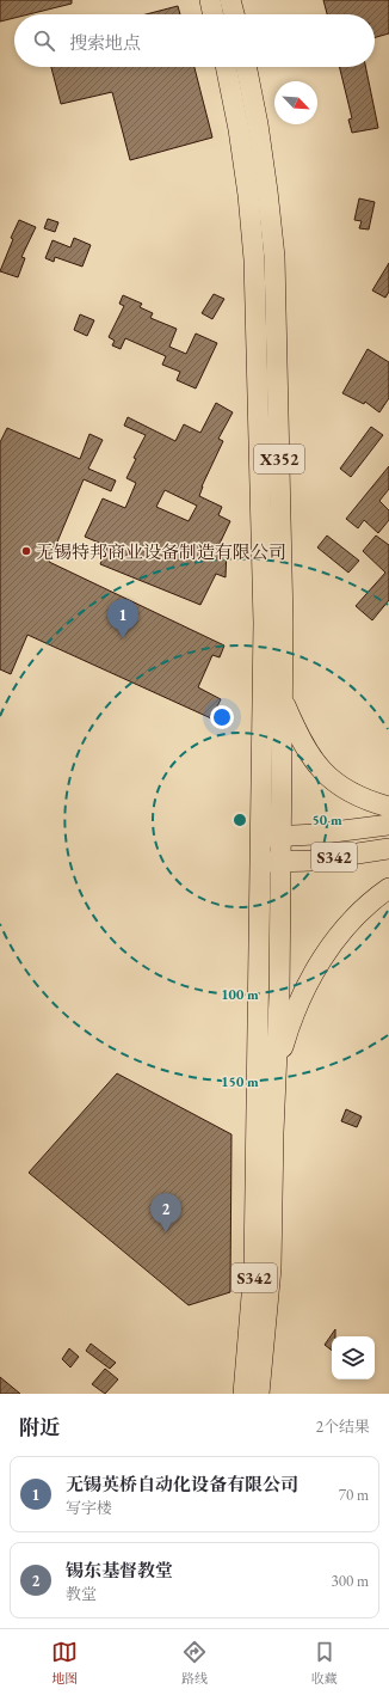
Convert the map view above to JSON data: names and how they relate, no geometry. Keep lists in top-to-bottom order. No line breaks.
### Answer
{"streets":{"main road":["X352","S342"]},"crossings":[["X352","S342"]],"places":["无锡特邦商业设备制造有限公司"],"north":"bottom right","page":{"search":"搜索地点","pins":["1","2"],"heading":["附近","2个结果"],"list":[{"mark":"1","name":"无锡英桥自动化设备有限公司","note":"写字楼","value":"70 m"},{"mark":"2","name":"锡东基督教堂","note":"教堂","value":"300 m"}],"nav":["地图","路线","收藏"]},"rings":["50 m","100 m","150 m"]}
